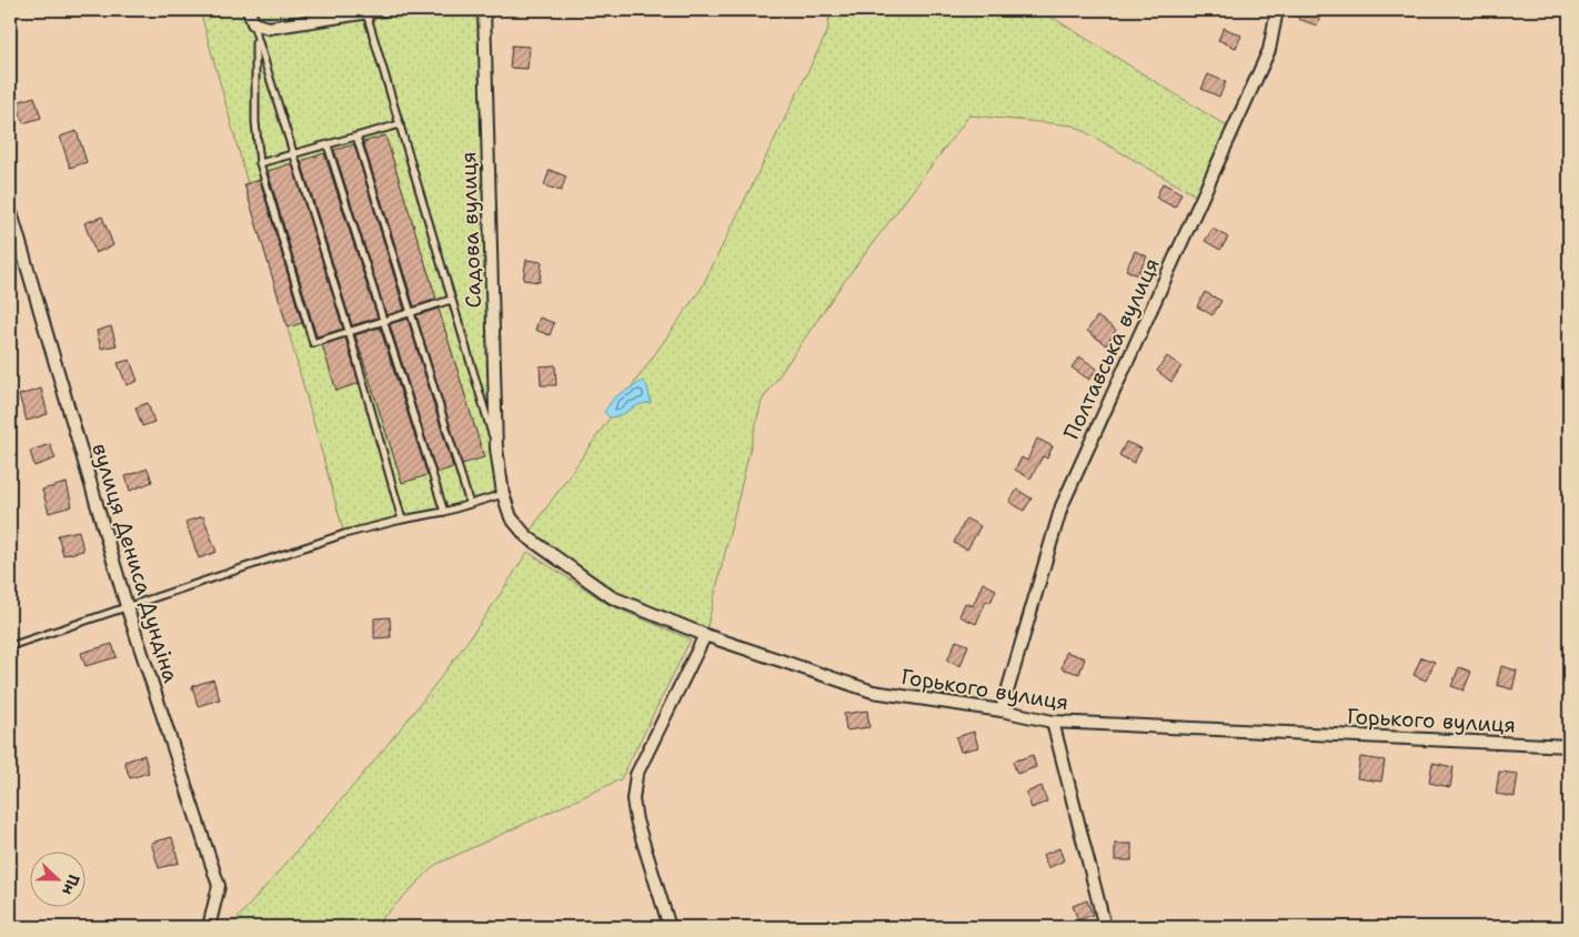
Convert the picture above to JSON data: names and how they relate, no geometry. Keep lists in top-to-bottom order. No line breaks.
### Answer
{"streets":{"street":["Садова вулиця","Полтавська вулиця","вулиця Дениса Дундіна","Горького вулиця"]},"crossings":[["Садова вулиця","Горького вулиця"],["Полтавська вулиця","Горького вулиця"]],"north":"right"}
